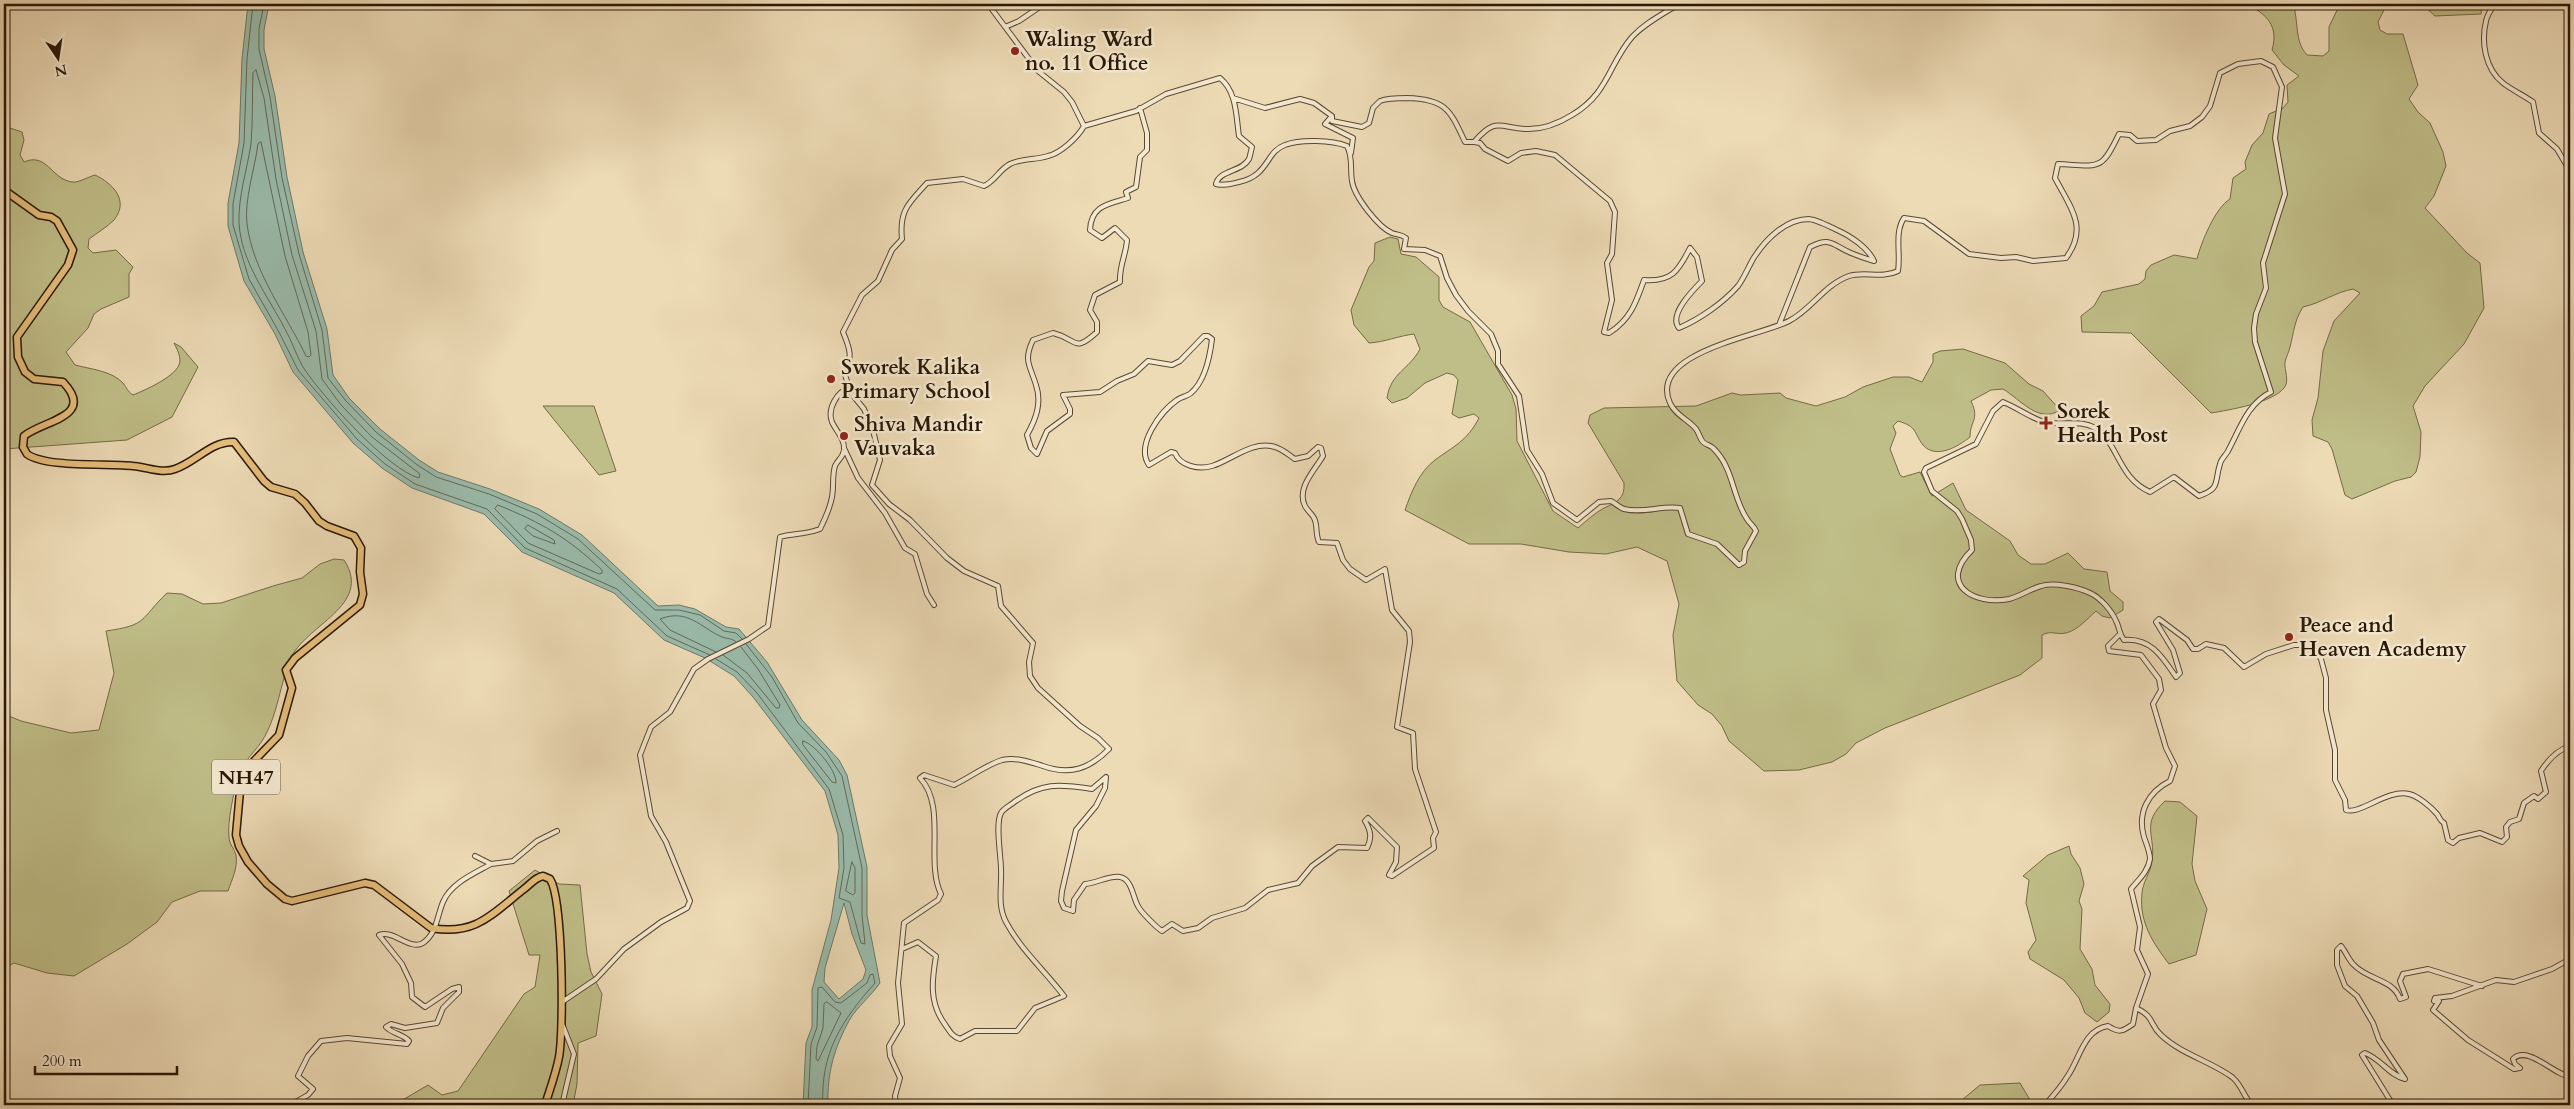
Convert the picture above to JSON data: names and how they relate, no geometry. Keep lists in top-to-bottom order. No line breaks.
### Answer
{"streets":{"highway":["NH47"]},"places":{"other":["Waling Ward no. 11 Office","Sworek Kalika Primary School","Shiva Mandir Vauvaka","Peace and Heaven Academy"],"health":["Sorek Health Post"]},"scale_bar":"200 m","north":"bottom"}
